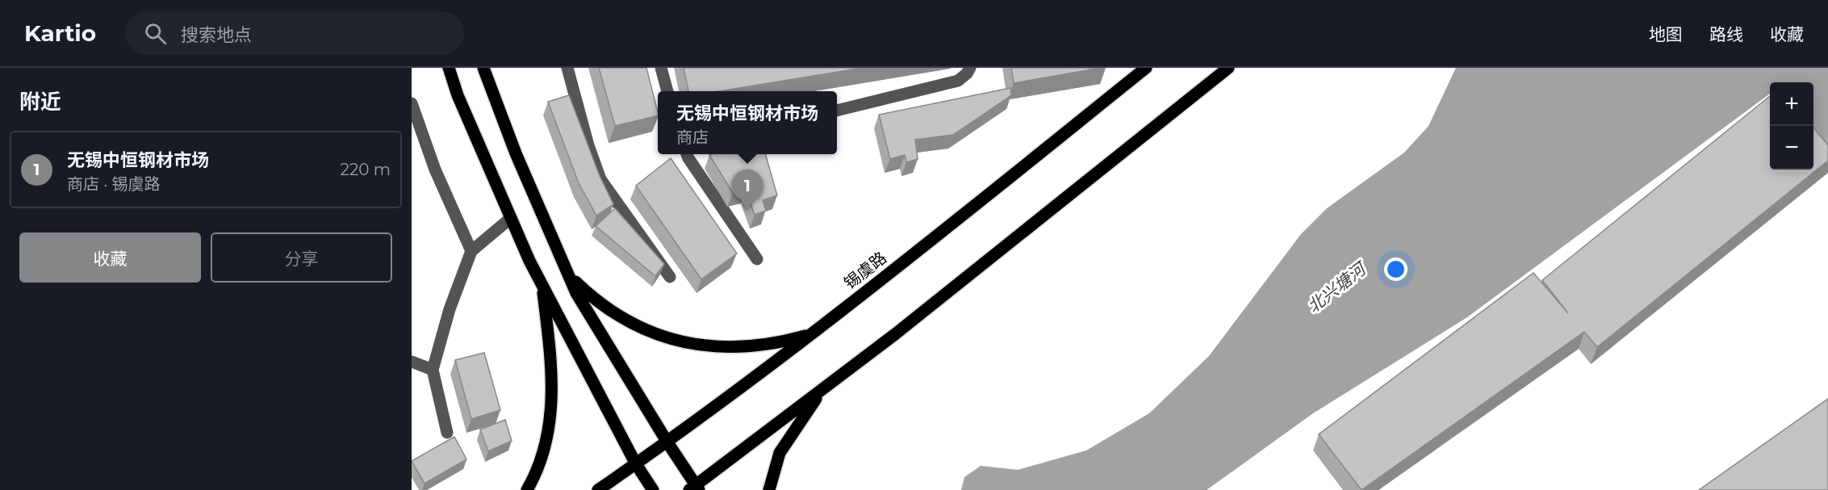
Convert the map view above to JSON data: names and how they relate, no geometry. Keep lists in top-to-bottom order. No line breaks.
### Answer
{"streets":{"main road":["锡虞路"]},"water":["北兴塘河"],"page":{"header":"Kartio","search":"搜索地点","nav":["地图","路线","收藏"],"heading":"附近","map_buttons":["+","−"],"popup":["无锡中恒钢材市场","商店"],"list":[{"mark":"1","name":"无锡中恒钢材市场","note":"商店 · 锡虞路","value":"220 m"}],"pins":"1","buttons":["收藏","分享"]}}
